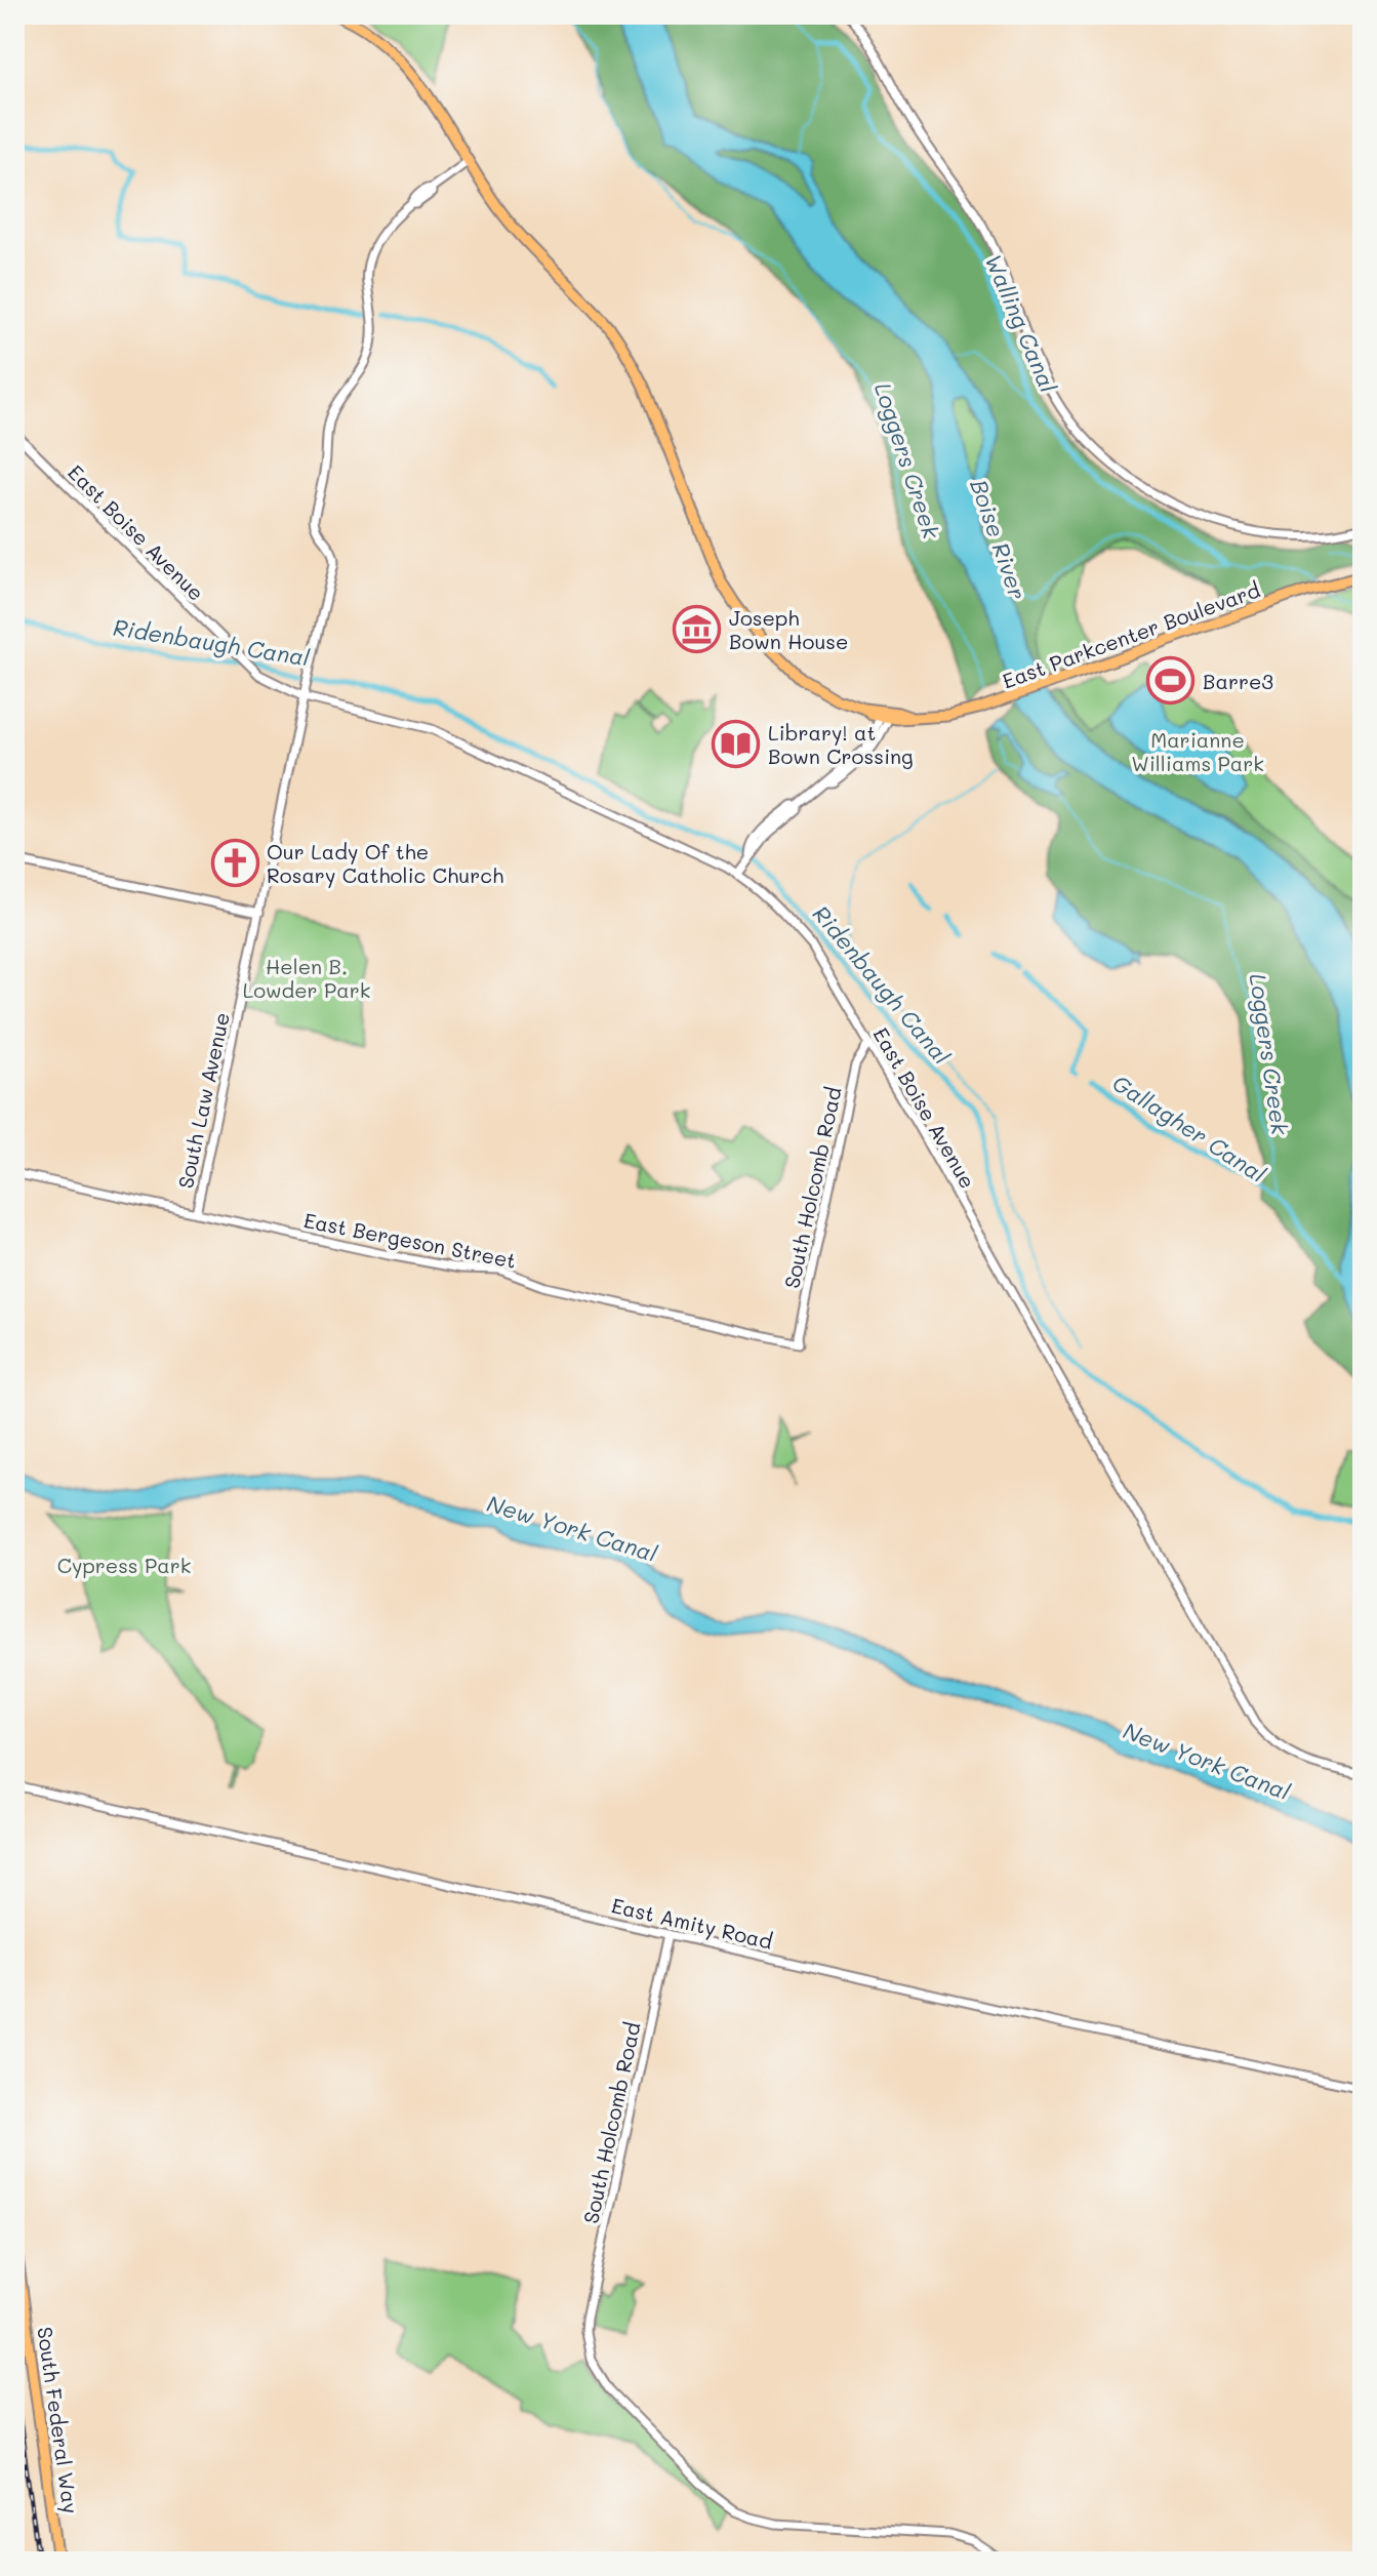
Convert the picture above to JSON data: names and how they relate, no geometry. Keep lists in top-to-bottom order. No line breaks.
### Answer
{"streets":{"main road":["East Parkcenter Boulevard","South Federal Way"],"street":["East Boise Avenue","South Law Avenue","South Holcomb Road","East Bergeson Street","East Amity Road"]},"crossings":[["East Boise Avenue","South Law Avenue"],["East Boise Avenue","South Holcomb Road"],["East Parkcenter Boulevard","South Law Avenue"],["South Law Avenue","East Bergeson Street"],["South Holcomb Road","East Bergeson Street"],["South Holcomb Road","East Amity Road"]],"water":["Walling Canal","Loggers Creek","Boise River","Ridenbaugh Canal","Gallagher Canal","New York Canal"],"parks":["Marianne Williams Park","Helen B. Lowder Park","Cypress Park"],"places":{"museum":["Joseph Bown House"],"sports":["Barre3"],"library":["Library! at Bown Crossing"],"church":["Our Lady Of the Rosary Catholic Church"]}}
